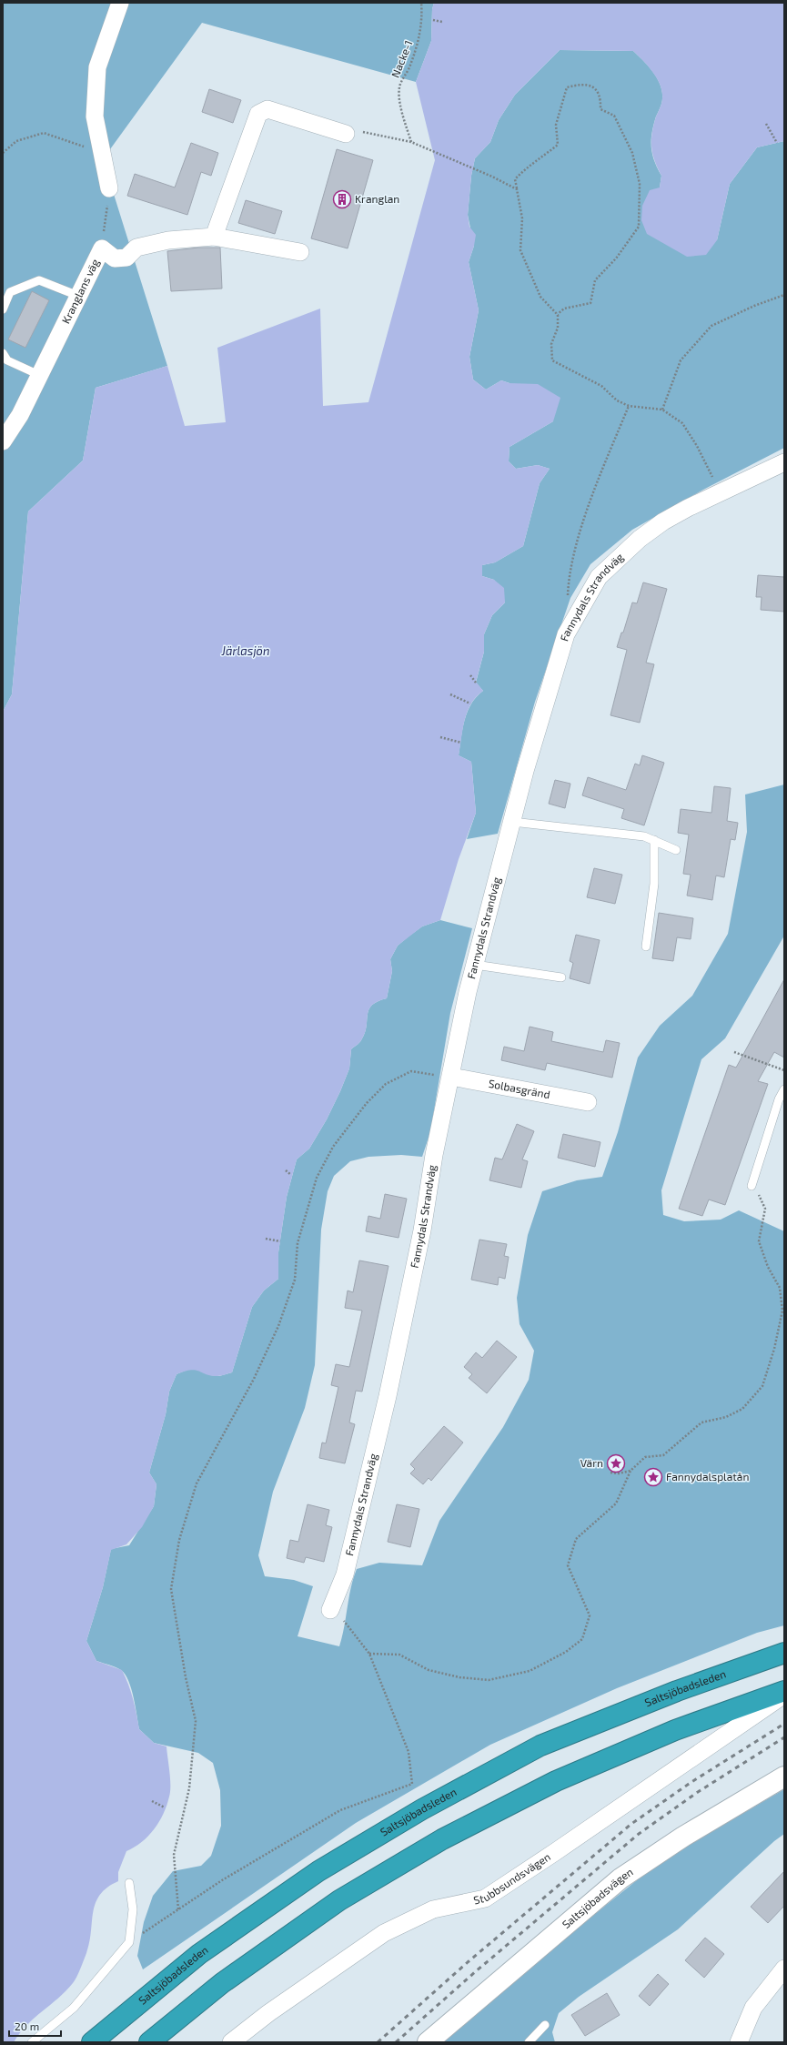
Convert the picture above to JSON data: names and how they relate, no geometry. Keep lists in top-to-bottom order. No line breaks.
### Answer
{"streets":{"highway":["Saltsjöbadsleden"],"street":["Kranglans väg","Fannydals Strandväg","Solbasgränd","Stubbsundsvägen","Saltsjöbadsvägen"],"path":["Nacke-1"]},"crossings":[["Fannydals Strandväg","Solbasgränd"]],"water":["Järlasjön"],"places":{"building":["Kranglan"],"place":["Värn","Fannydalsplatån"]},"scale_bar":"20 m"}
